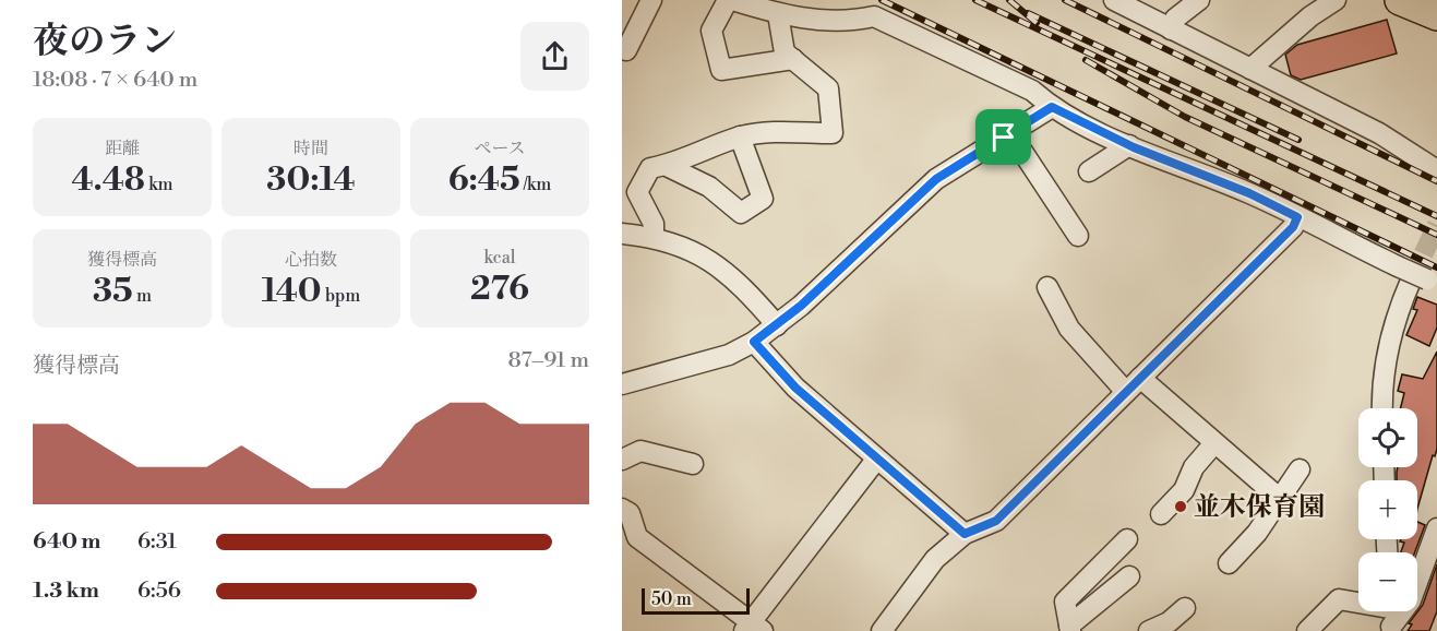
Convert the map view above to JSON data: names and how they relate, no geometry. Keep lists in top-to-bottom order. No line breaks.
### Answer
{"places":["並木保育園"],"scale_bar":"50 m","page":{"heading":["夜のラン","18:08 · 7 × 640 m"],"stats":[["距離","4.48 km"],["時間","30:14"],["ペース","6:45 /km"],["獲得標高","35 m"],["心拍数","140 bpm"],["kcal","276"]],"chart":["獲得標高","87–91 m"],"map_buttons":["+","−"],"list":[{"name":"640 m","note":"6:31"},{"name":"1.3 km","note":"6:56"}],"scale":"50 m"}}
